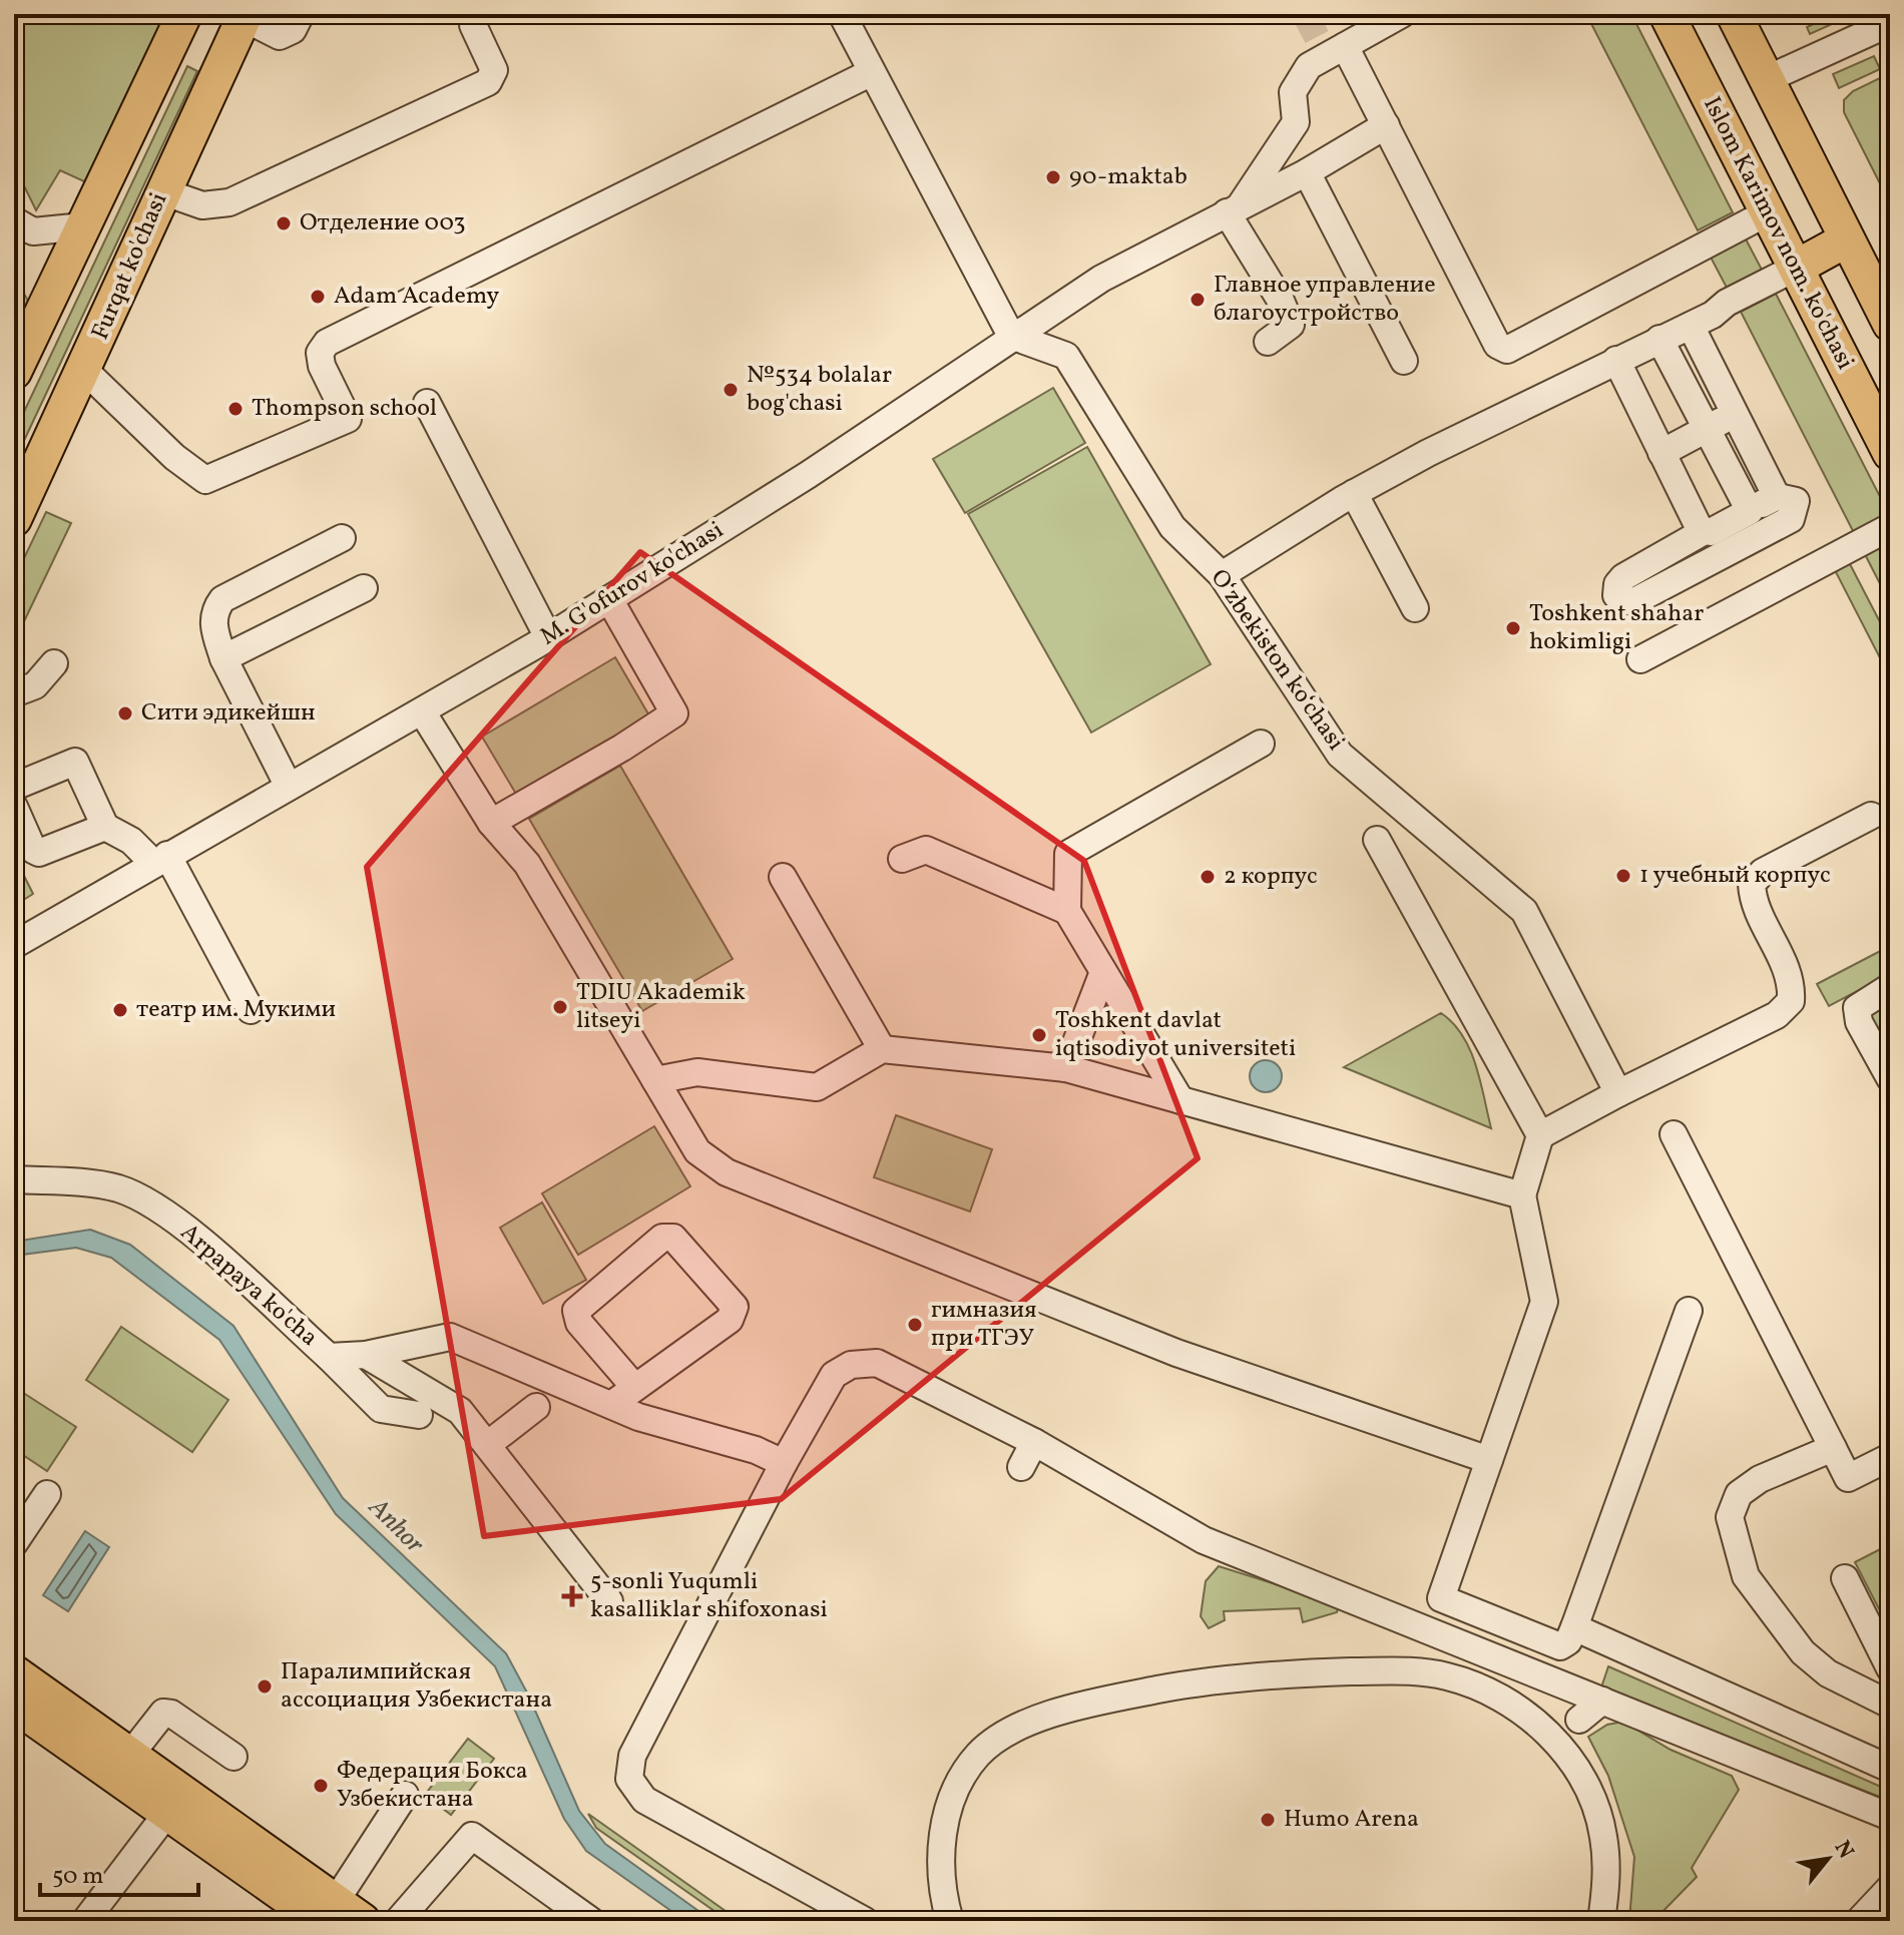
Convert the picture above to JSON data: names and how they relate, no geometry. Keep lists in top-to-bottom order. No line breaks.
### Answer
{"streets":{"main road":["Islom Karimov nom. ko'chasi","Furqat ko'chasi"],"street":["M. G'ofurov ko'chasi","O‘zbekiston ko‘chasi","Arpapaya ko'cha"]},"crossings":[["M. G'ofurov ko'chasi","O‘zbekiston ko‘chasi"]],"water":["Anhor"],"places":{"other":["90-maktab","Отделение 003","Adam Academy","Главное управление благоустройство","№534 bolalar bog'chasi","Thompson school","Toshkent shahar hokimligi","Сити эдикейшн","1 учебный корпус","2 корпус","TDIU Akademik litseyi","театр им. Мукими","Toshkent davlat iqtisodiyot universiteti","гимназия при ТГЭУ","Паралимпийская ассоциация Узбекистана","Федерация Бокса Узбекистана","Humo Arena"],"health":["5-sonli Yuqumli kasalliklar shifoxonasi"]},"scale_bar":"50 m","north":"top right"}
